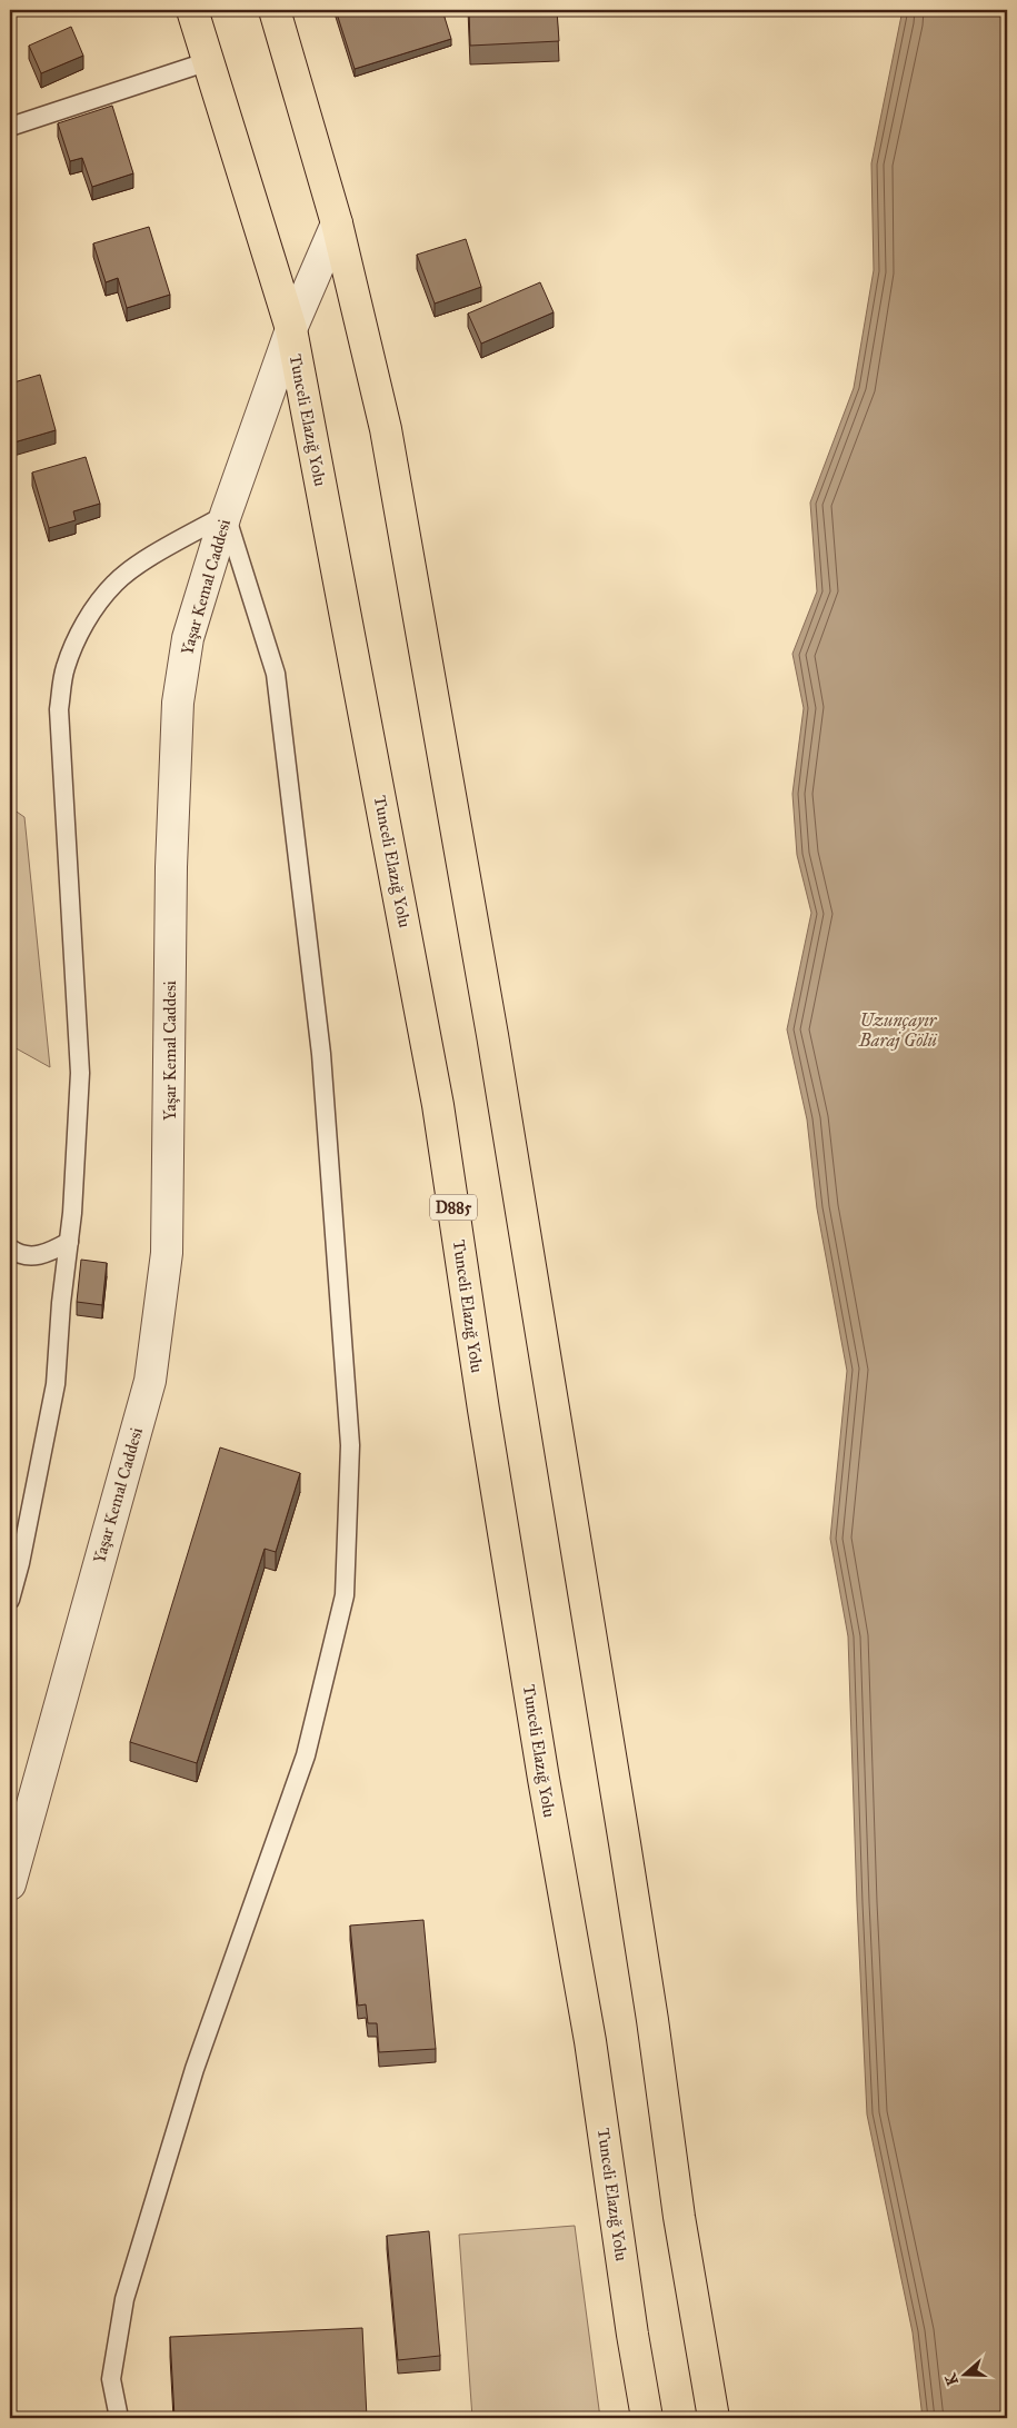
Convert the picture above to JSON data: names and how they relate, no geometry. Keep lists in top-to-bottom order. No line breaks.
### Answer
{"streets":{"main road":["Tunceli Elazığ Yolu","D885"],"street":["Yaşar Kemal Caddesi"]},"crossings":[["Tunceli Elazığ Yolu","Yaşar Kemal Caddesi"]],"water":["Uzunçayır Baraj Gölü"],"north":"left"}
